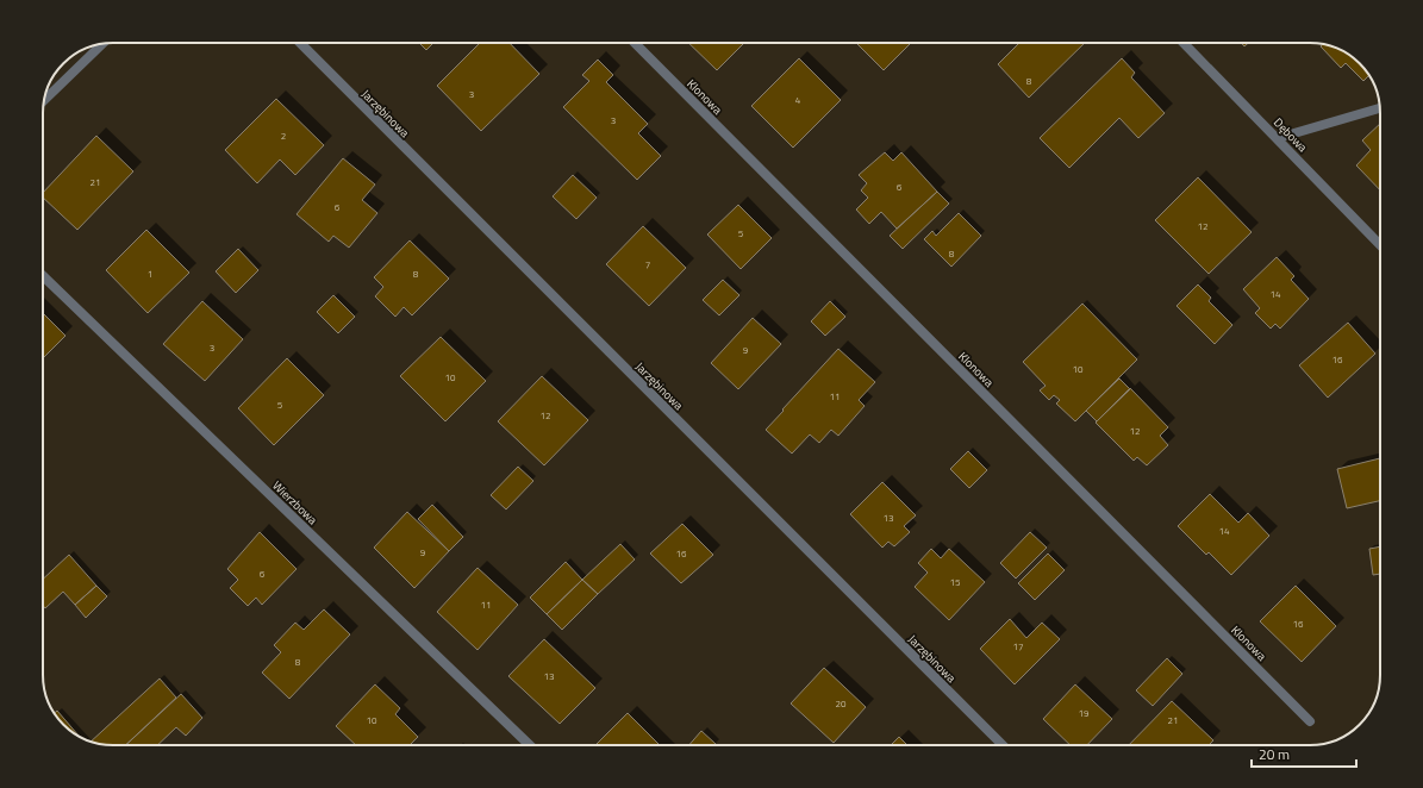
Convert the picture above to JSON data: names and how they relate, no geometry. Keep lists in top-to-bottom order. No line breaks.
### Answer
{"streets":{"street":["Klonowa","Jarzębinowa","Dębowa","Wierzbowa"]},"house_numbers":["8","3","4","3","2","21","6","6","12","5","8","7","1","8","14","3","9","16","10","10","11","5","12","12","13","14","9","16","6","15","11","16","17","8","13","20","19","10","21"],"scale_bar":"20 m"}
